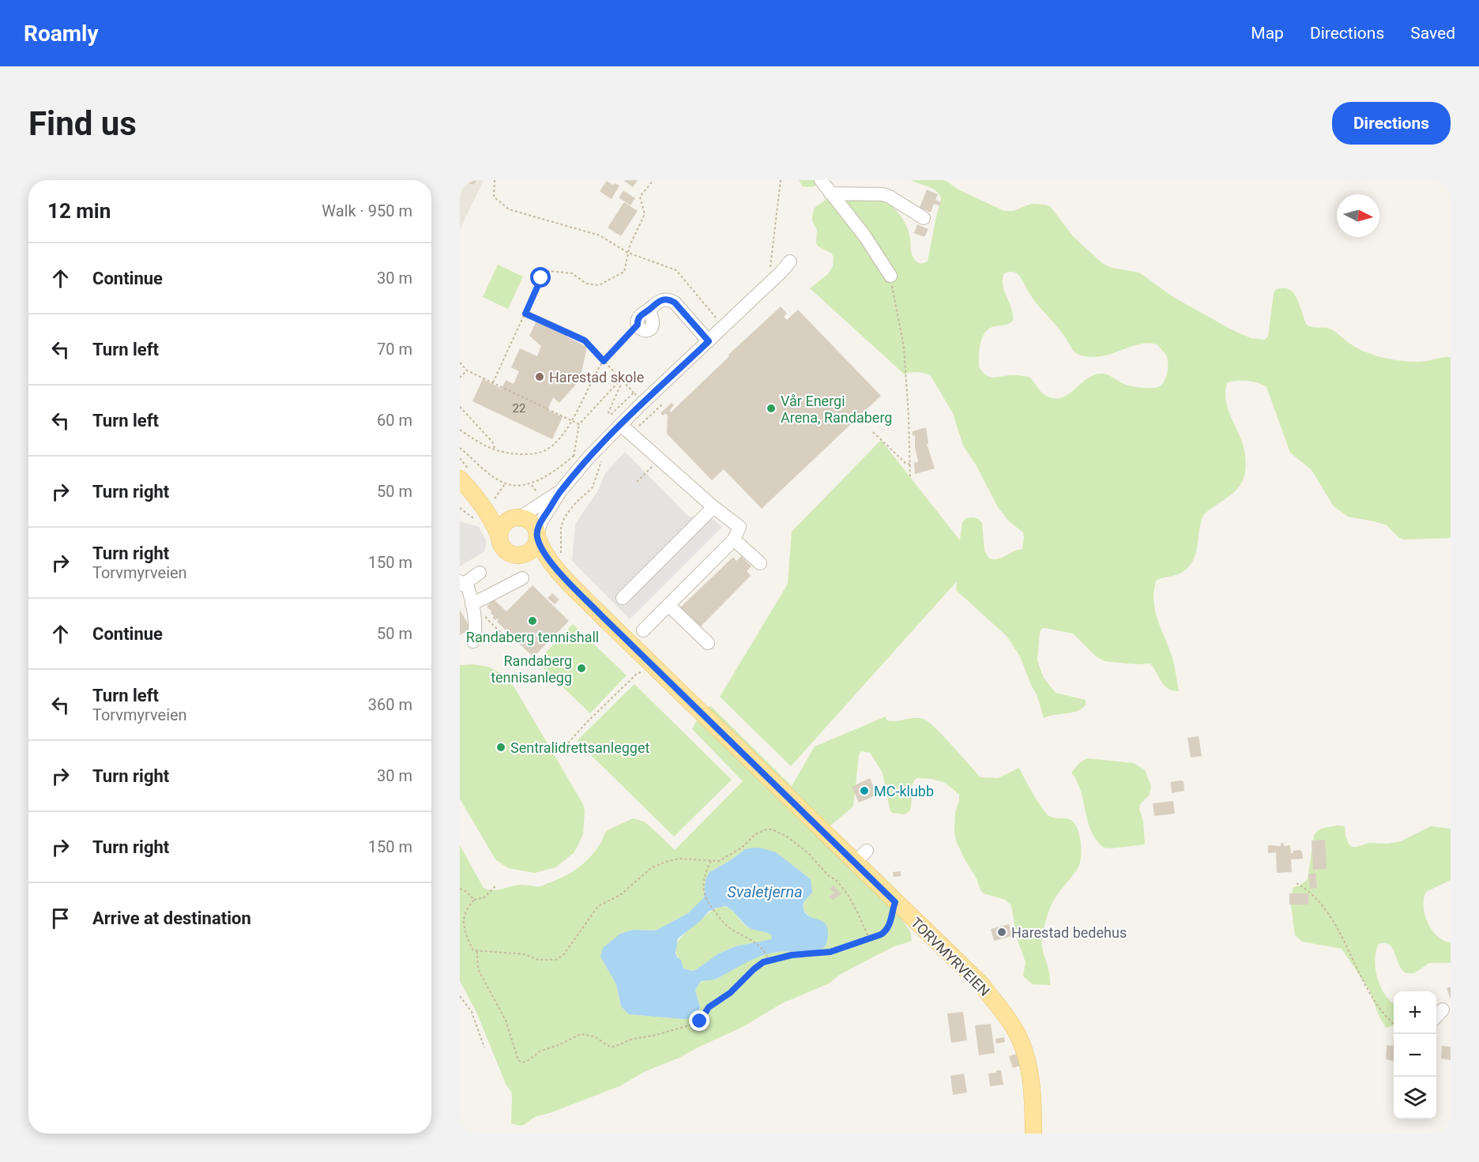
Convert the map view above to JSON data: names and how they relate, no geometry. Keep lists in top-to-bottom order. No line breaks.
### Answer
{"streets":{"main road":["TORVMYRVEIEN"]},"water":["Svaletjerna"],"places":["Harestad skole","Vår Energi Arena, Randaberg","Randaberg tennishall","Randaberg tennisanlegg","Sentralidrettsanlegget","MC-klubb","Harestad bedehus"],"house_numbers":["22"],"north":"right","page":{"header":"Roamly","nav":["Map","Directions","Saved"],"buttons":"Directions","title":"Find us","heading":["12 min","Walk · 950 m"],"list":[["Continue","30 m"],["Turn left","70 m"],["Turn left","60 m"],["Turn right","50 m"],["Turn right","Torvmyrveien","150 m"],["Continue","50 m"],["Turn left","Torvmyrveien","360 m"],["Turn right","30 m"],["Turn right","150 m"],"Arrive at destination"],"map_buttons":["+","−"]}}
